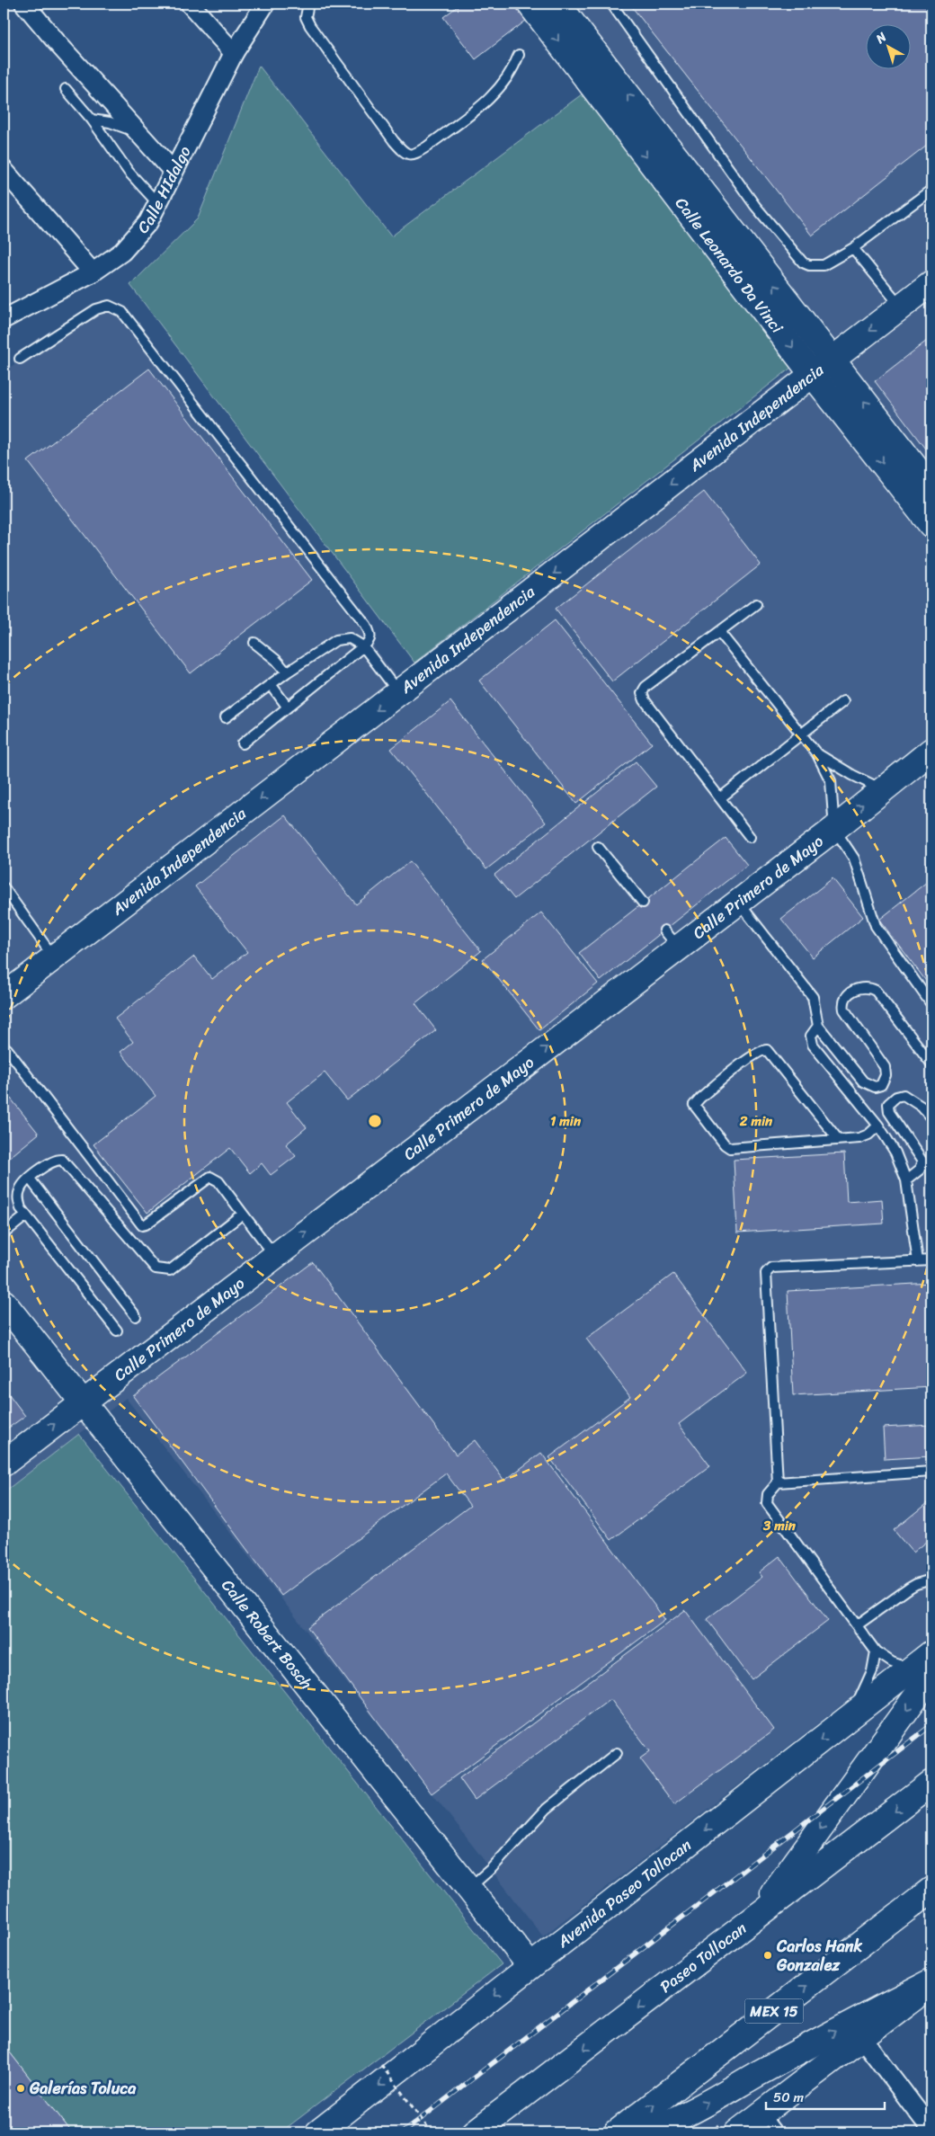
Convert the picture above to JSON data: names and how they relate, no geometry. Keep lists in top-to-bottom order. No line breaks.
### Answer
{"streets":{"main road":["Calle Leonardo Da Vinci","Avenida Independencia","Calle Primero de Mayo","Calle Robert Bosch","Avenida Paseo Tollocan","Paseo Tollocan","MEX 15"],"street":["Calle HIdalgo"]},"crossings":[["Calle Leonardo Da Vinci","Avenida Independencia"],["Calle Primero de Mayo","Calle Robert Bosch"],["Calle Robert Bosch","Avenida Paseo Tollocan"]],"one_way":["Avenida Independencia","Calle Primero de Mayo"],"places":["Carlos Hank Gonzalez","Galerías Toluca"],"scale_bar":"50 m","north":"top left","rings":["1 min","2 min","3 min"]}
